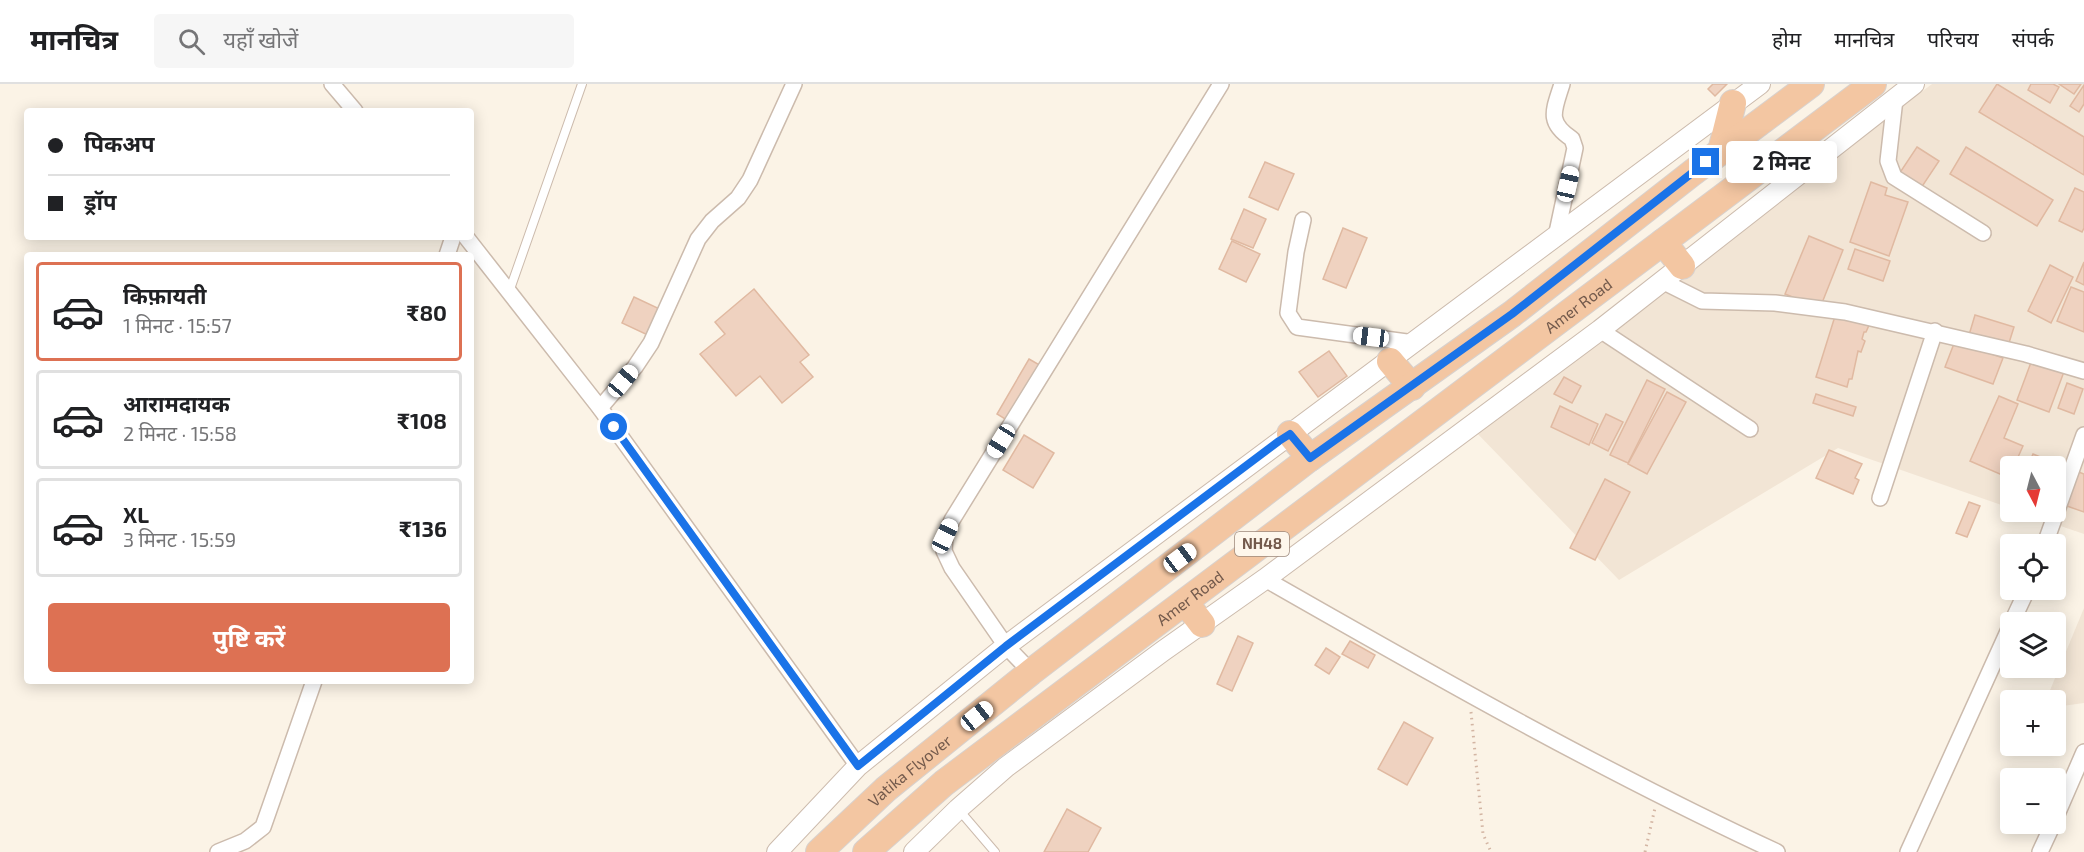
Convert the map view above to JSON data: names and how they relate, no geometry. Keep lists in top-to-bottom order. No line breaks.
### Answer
{"streets":{"highway":["Amer Road","NH48","Vatika Flyover"]},"crossings":[["Amer Road","NH48"],["NH48","Vatika Flyover"]],"north":"bottom","page":{"header":"मानचित्र","search":"यहाँ खोजें","nav":["होम","मानचित्र","परिचय","संपर्क"],"banner":["पिकअप","ड्रॉप"],"bubble":"2 मिनट","list":[{"name":"किफ़ायती","note":"1 मिनट · 15:57","value":"₹80"},{"name":"आरामदायक","note":"2 मिनट · 15:58","value":"₹108"},{"name":"XL","note":"3 मिनट · 15:59","value":"₹136"}],"map_buttons":["+","−"],"buttons":"पुष्टि करें"}}
